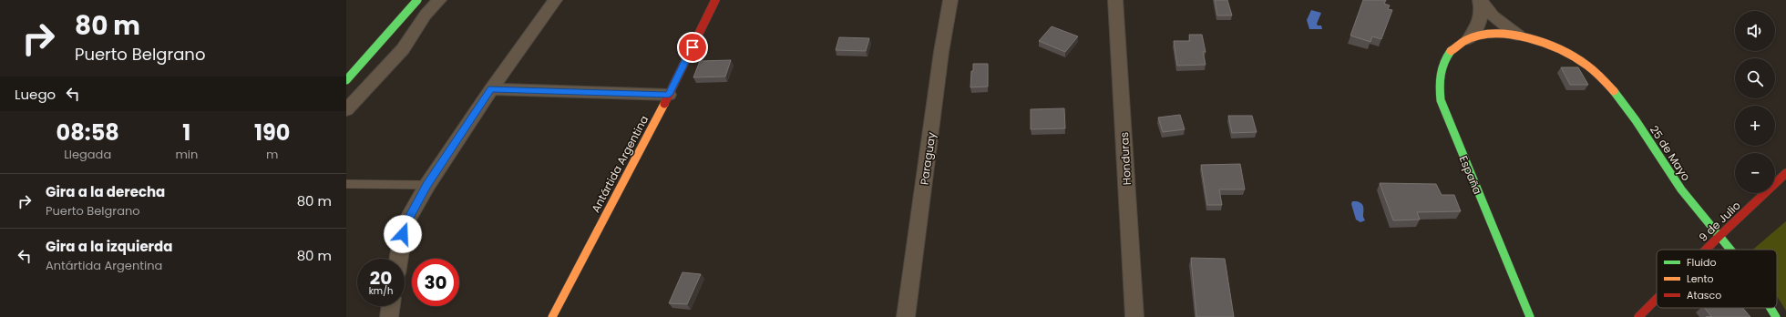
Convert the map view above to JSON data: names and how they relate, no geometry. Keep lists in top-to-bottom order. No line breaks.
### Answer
{"streets":{"street":["25 de Mayo","Paraguay","Honduras","Antártida Argentina","España","9 de Julio"]},"crossings":[["25 de Mayo","España"],["25 de Mayo","9 de Julio"]],"legend":["Fluido","Lento","Atasco"],"page":{"turn":["80 m","Puerto Belgrano"],"map_buttons":["+","−"],"then":"Luego","eta":["08:58","Llegada","1","min","190","m"],"list":[{"name":"Gira a la derecha","note":"Puerto Belgrano","value":"80 m"},{"name":"Gira a la izquierda","note":"Antártida Argentina","value":"80 m"}],"speed":"20 km/h","limit":"30"}}
